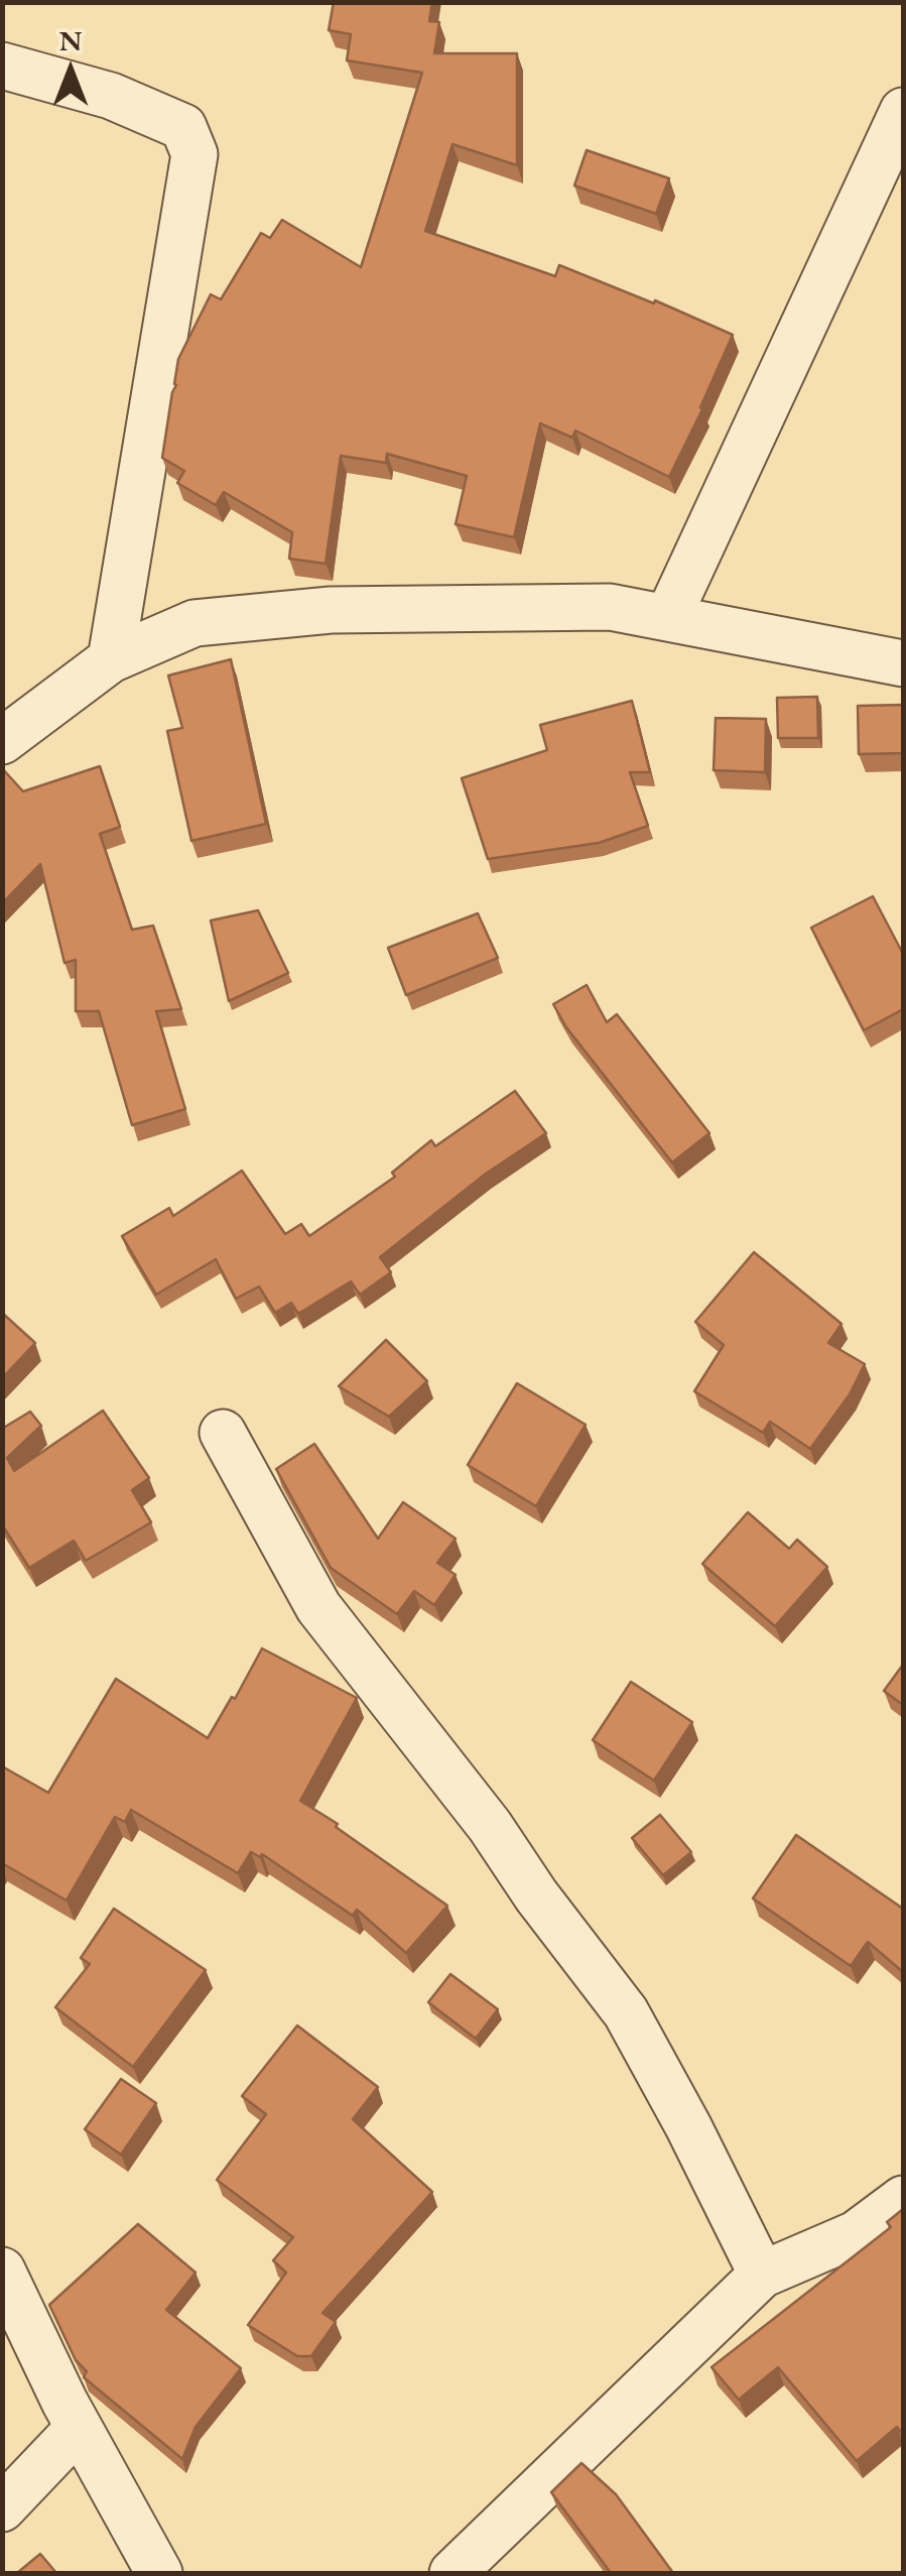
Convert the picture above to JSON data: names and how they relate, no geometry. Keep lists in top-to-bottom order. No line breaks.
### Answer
{"north":"top"}
